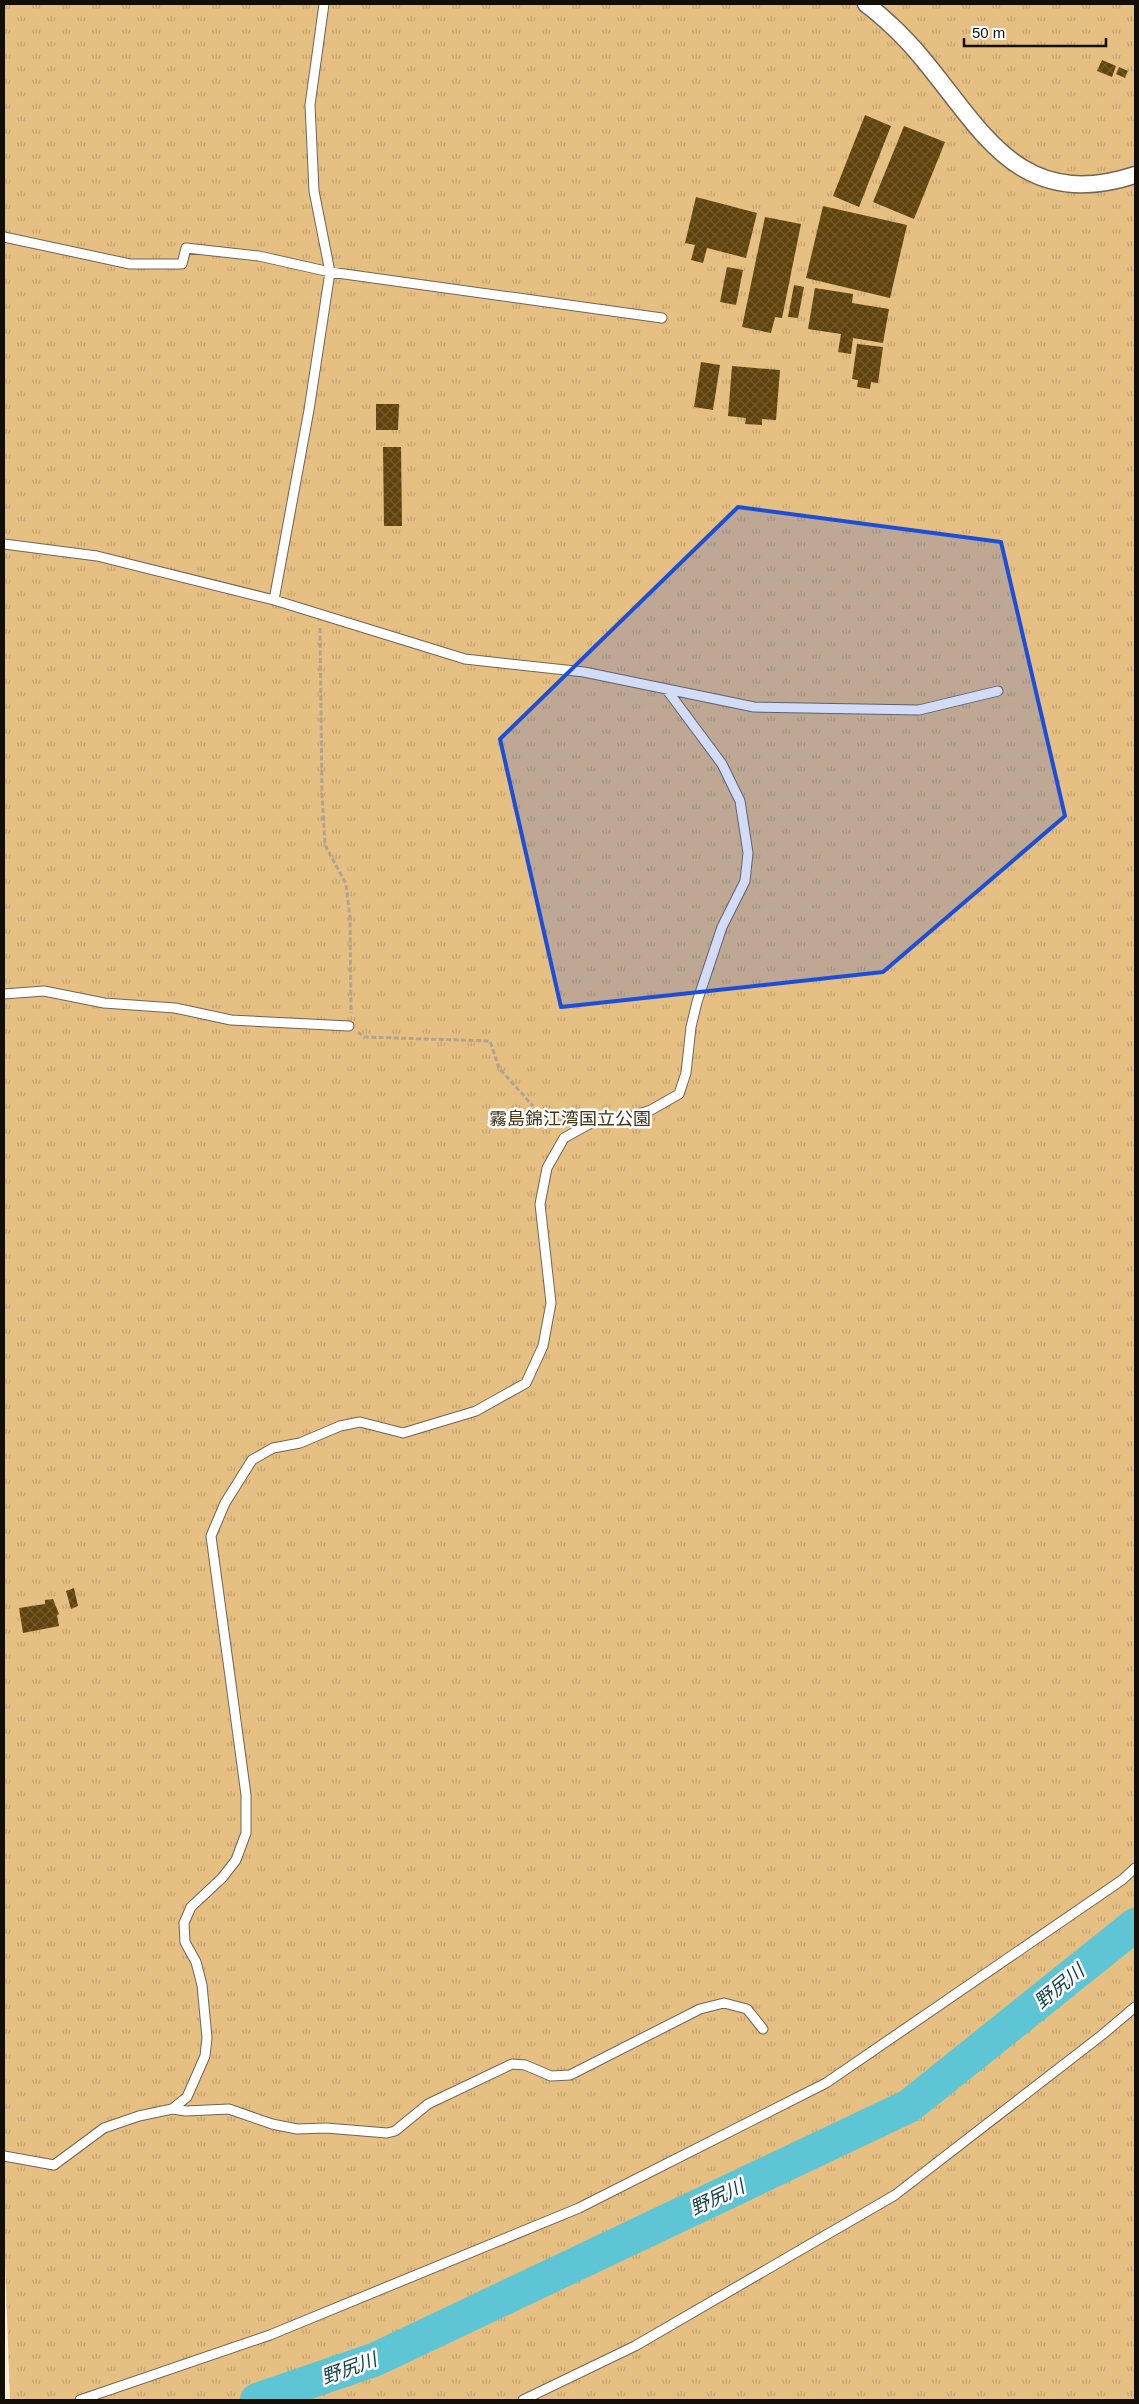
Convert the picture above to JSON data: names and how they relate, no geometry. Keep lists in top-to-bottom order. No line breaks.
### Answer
{"water":["野尻川"],"parks":["霧島錦江湾国立公園"],"scale_bar":"50 m"}
